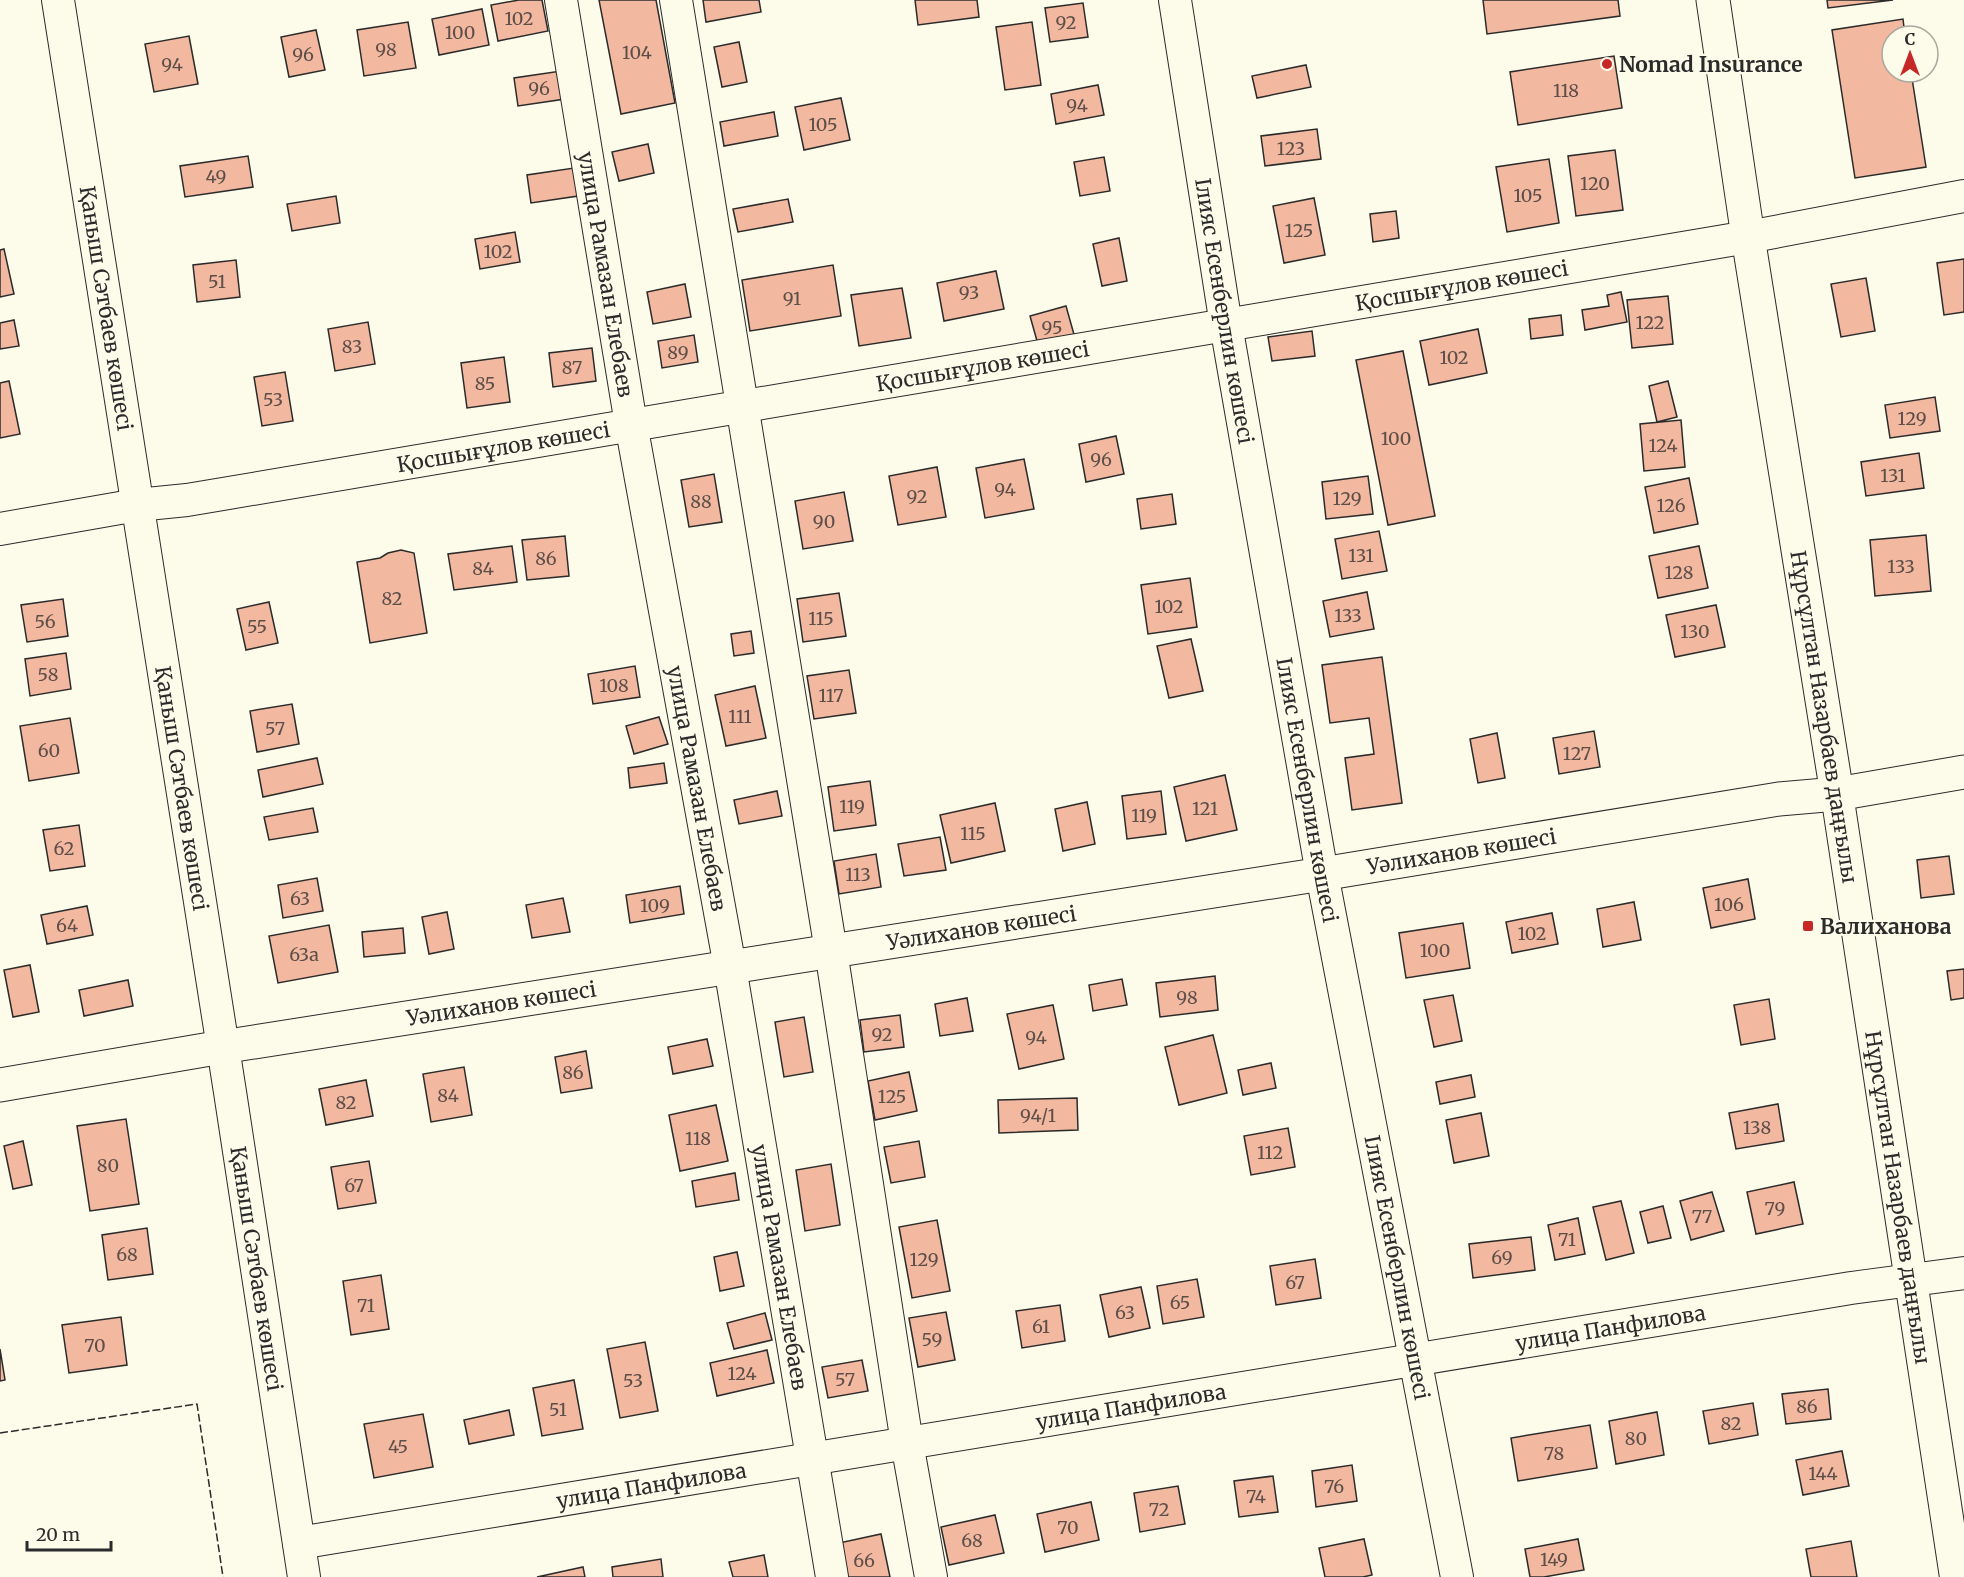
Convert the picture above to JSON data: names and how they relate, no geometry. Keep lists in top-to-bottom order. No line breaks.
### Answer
{"streets":{"main road":["Нұрсұлтан Назарбаев даңғылы","Уәлиханов көшесі"],"street":["улица Рамазан Елебаев","Қосшығұлов көшесі","Қаныш Сәтбаев көшесі","Ілияс Есенберлин көшесі","улица Панфилова"]},"crossings":[["улица Рамазан Елебаев","Қосшығұлов көшесі"],["улица Рамазан Елебаев","Уәлиханов көшесі"],["улица Рамазан Елебаев","улица Панфилова"],["Қосшығұлов көшесі","Қаныш Сәтбаев көшесі"],["Қосшығұлов көшесі","Ілияс Есенберлин көшесі"],["Қосшығұлов көшесі","Нұрсұлтан Назарбаев даңғылы"],["Қаныш Сәтбаев көшесі","Уәлиханов көшесі"],["Қаныш Сәтбаев көшесі","улица Панфилова"],["Ілияс Есенберлин көшесі","Уәлиханов көшесі"],["Ілияс Есенберлин көшесі","улица Панфилова"],["Нұрсұлтан Назарбаев даңғылы","Уәлиханов көшесі"],["Нұрсұлтан Назарбаев даңғылы","улица Панфилова"]],"places":{"other":["Nomad Insurance"],"transit":["Валиханова"]},"house_numbers":["102","92","100","98","104","96","94","96","118","94","105","123","49","120","105","125","102","51","93","91","122","95","83","89","102","87","85","53","129","100","124","96","131","94","92","129","88","126","90","131","86","133","84","128","82","102","133","115","56","55","130","58","108","117","111","57","60","127","119","121","119","115","62","113","63","106","109","64","102","100","63а","98","92","94","86","84","125","82","94/1","138","118","112","80","67","79","77","71","68","69","129","67","65","71","63","61","59","70","124","57","53","86","51","82","80","45","78","144","76","74","72","70","68","149","66"],"scale_bar":"20 m","north":"top"}
